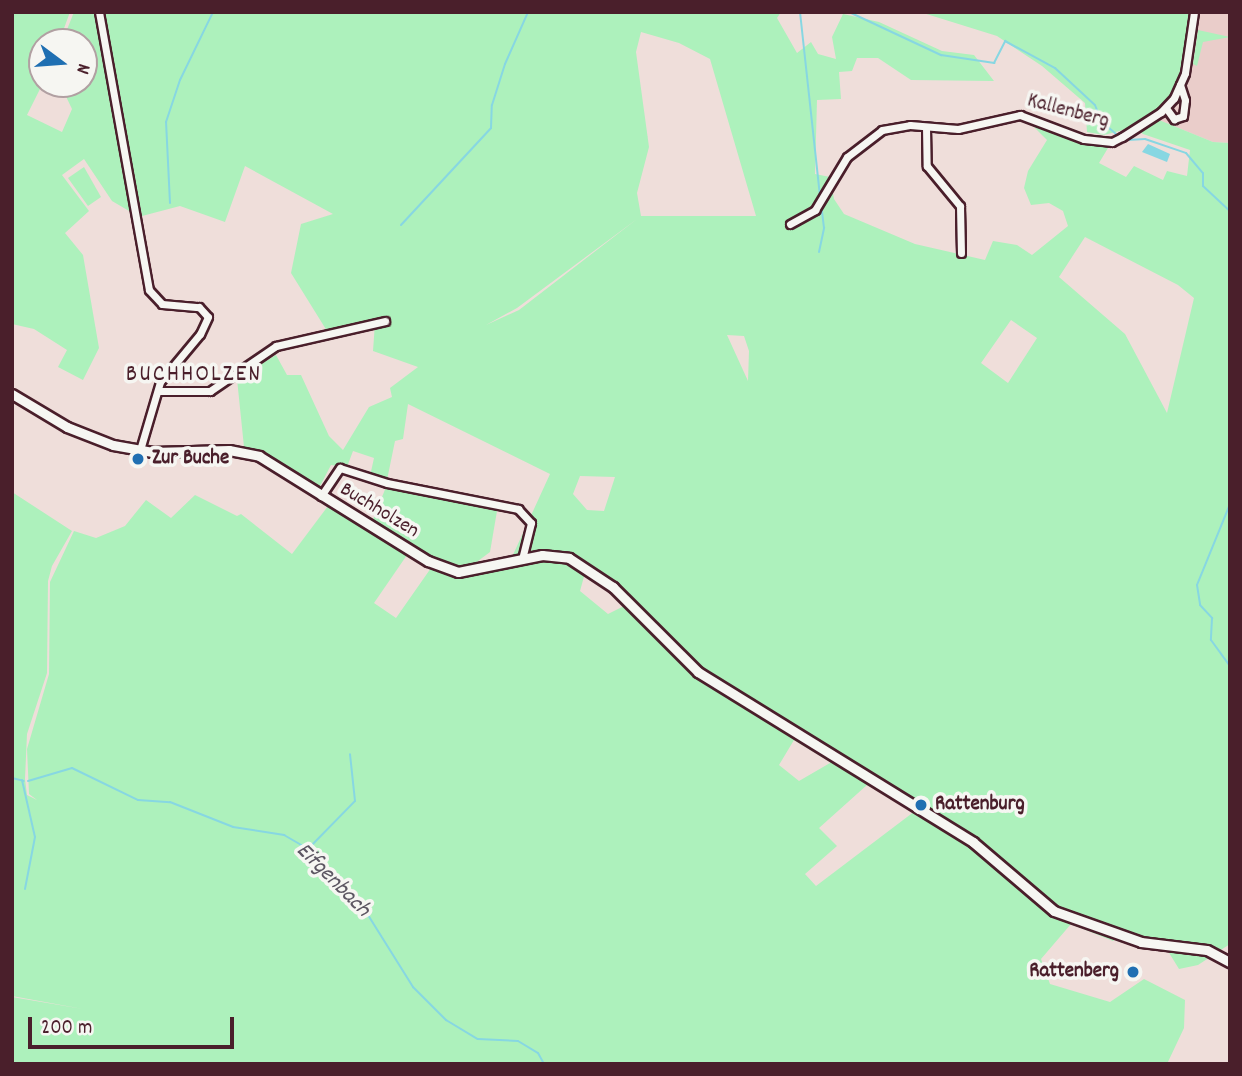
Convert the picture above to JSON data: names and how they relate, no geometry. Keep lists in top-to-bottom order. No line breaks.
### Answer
{"streets":{"street":["Kallenberg","Buchholzen"]},"districts":["BUCHHOLZEN"],"water":["Eifgenbach"],"places":["Zur Buche","Rattenburg","Rattenberg"],"scale_bar":"200 m","north":"right"}
